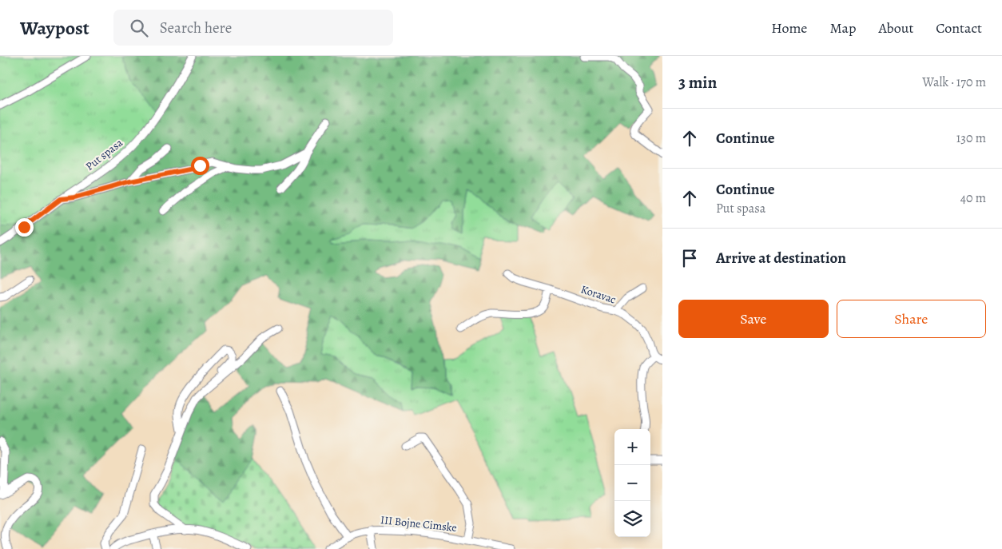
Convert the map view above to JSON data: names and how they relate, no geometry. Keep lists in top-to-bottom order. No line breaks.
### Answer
{"streets":{"street":["Put spasa","Koravac","III Bojne Cimske"]},"page":{"header":"Waypost","search":"Search here","nav":["Home","Map","About","Contact"],"heading":["3 min","Walk · 170 m"],"list":[["Continue","130 m"],["Continue","Put spasa","40 m"],"Arrive at destination"],"buttons":["Save","Share"],"map_buttons":["+","−"]}}
